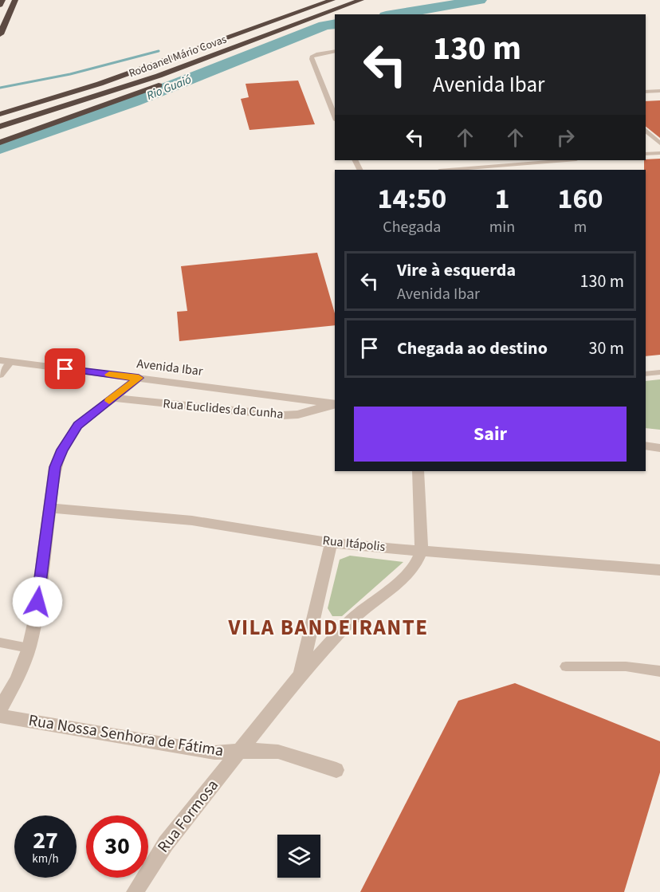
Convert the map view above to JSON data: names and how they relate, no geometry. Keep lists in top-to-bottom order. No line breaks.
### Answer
{"streets":{"highway":["Rodoanel Mário Covas"],"street":["Avenida Ibar","Rua Euclides da Cunha","Rua Itápolis","Rua Nossa Senhora de Fátima","Rua Formosa"]},"crossings":[["Avenida Ibar","Rua Euclides da Cunha"],["Rua Itápolis","Rua Formosa"],["Rua Nossa Senhora de Fátima","Rua Formosa"]],"districts":["VILA BANDEIRANTE"],"water":["Rio Guaió"],"page":{"turn":["130 m","Avenida Ibar"],"eta":["14:50","Chegada","1","min","160","m"],"list":[{"name":"Vire à esquerda","note":"Avenida Ibar","value":"130 m"},{"name":"Chegada ao destino","value":"30 m"}],"buttons":"Sair","speed":"27 km/h","limit":"30"}}
